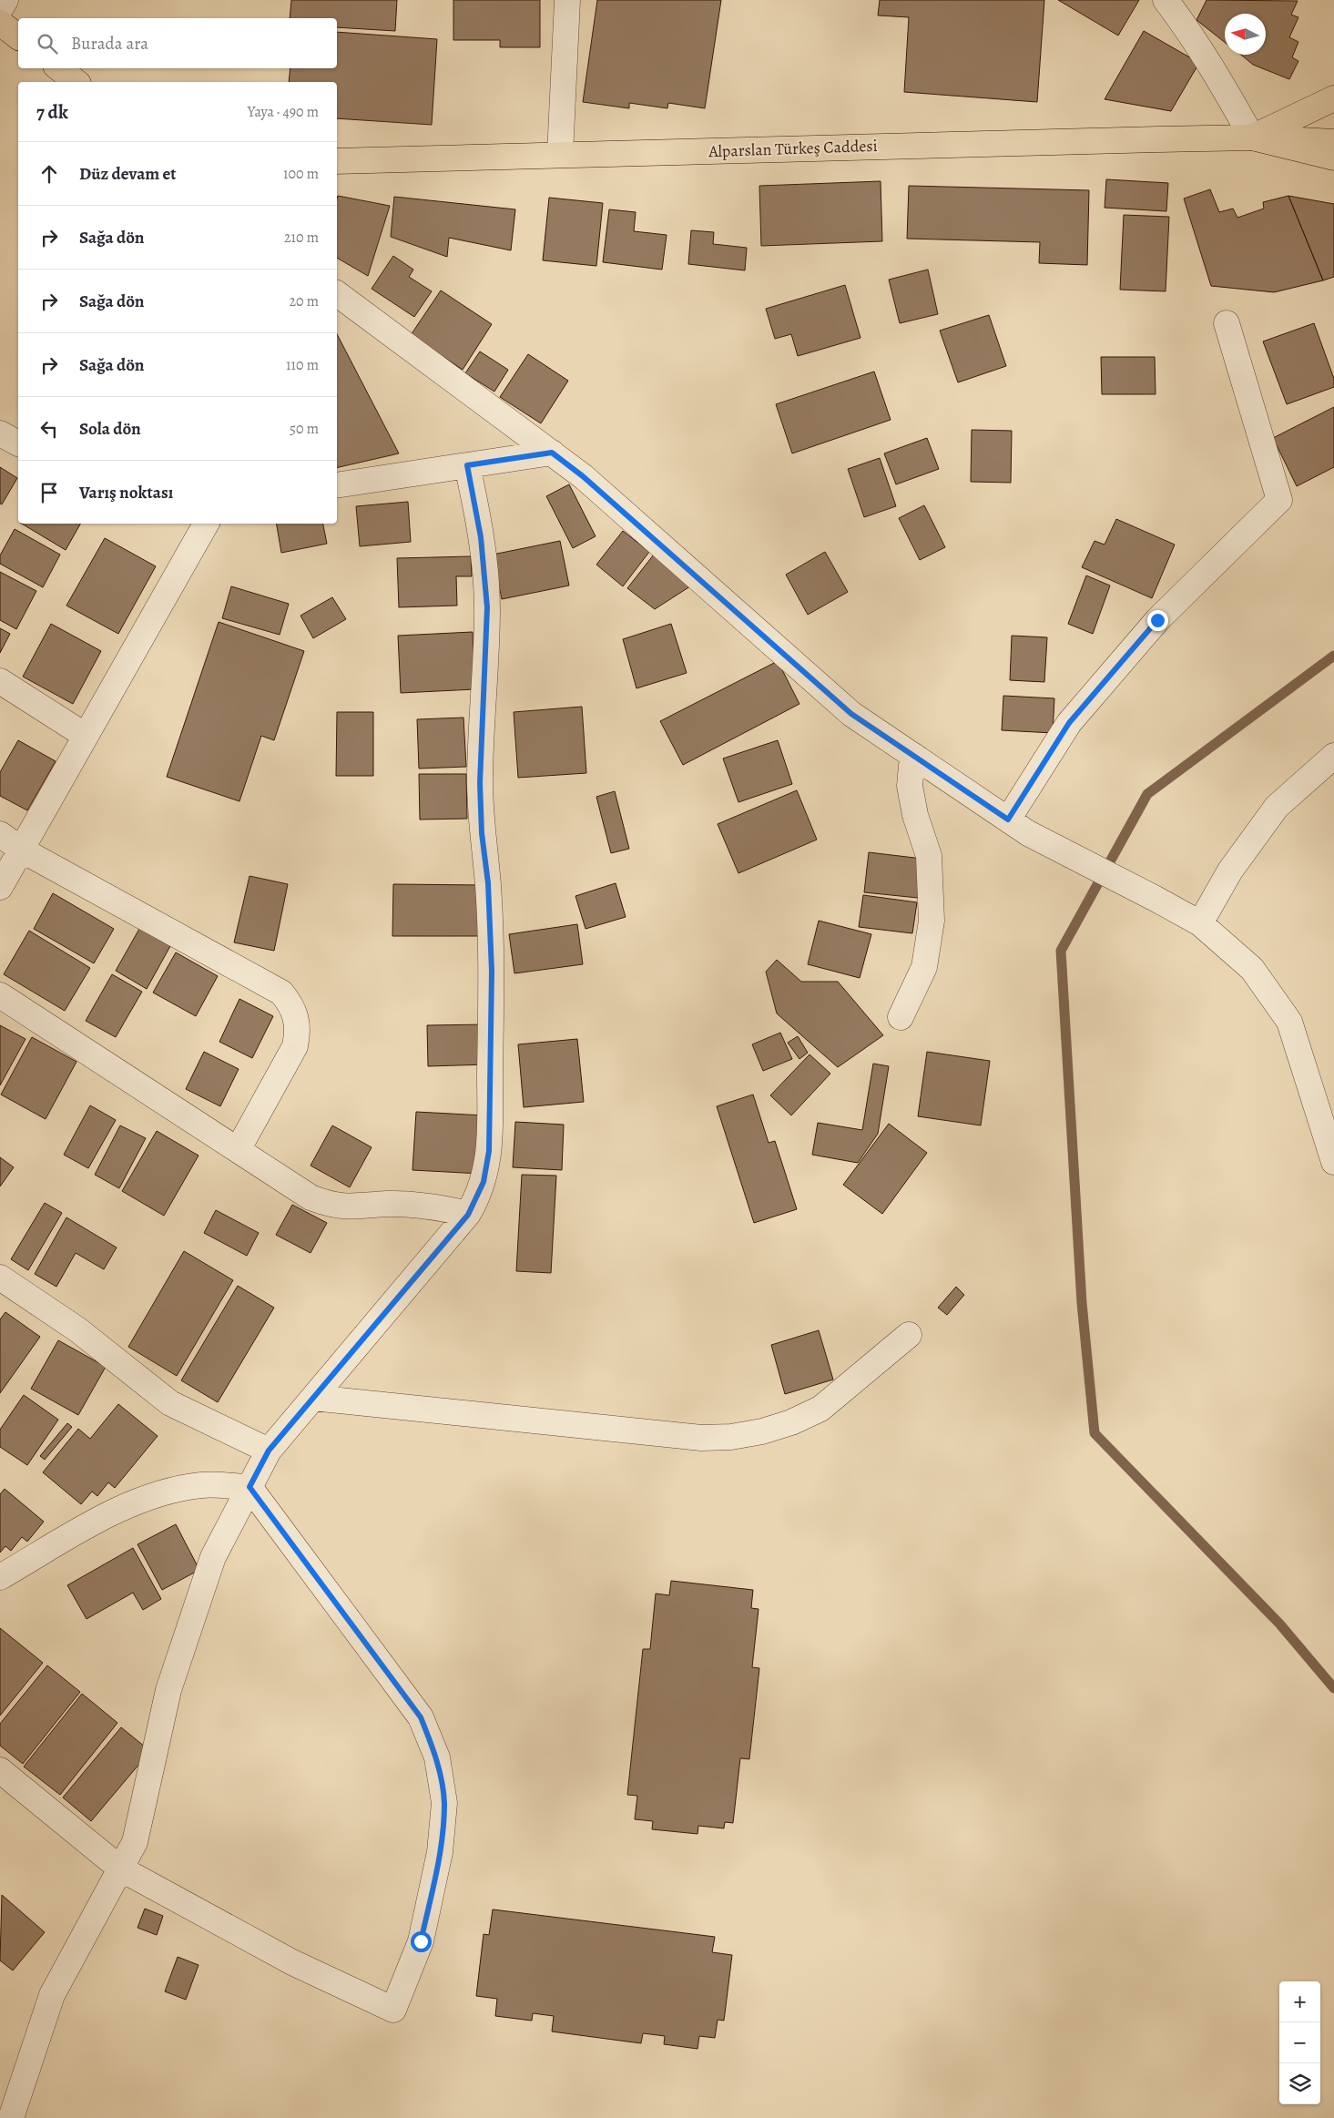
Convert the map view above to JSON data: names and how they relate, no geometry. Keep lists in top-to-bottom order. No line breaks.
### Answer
{"streets":{"main road":["Alparslan Türkeş Caddesi"]},"north":"left","page":{"search":"Burada ara","heading":["7 dk","Yaya · 490 m"],"list":[["Düz devam et","100 m"],["Sağa dön","210 m"],["Sağa dön","20 m"],["Sağa dön","110 m"],["Sola dön","50 m"],"Varış noktası"],"map_buttons":["+","−"]}}
